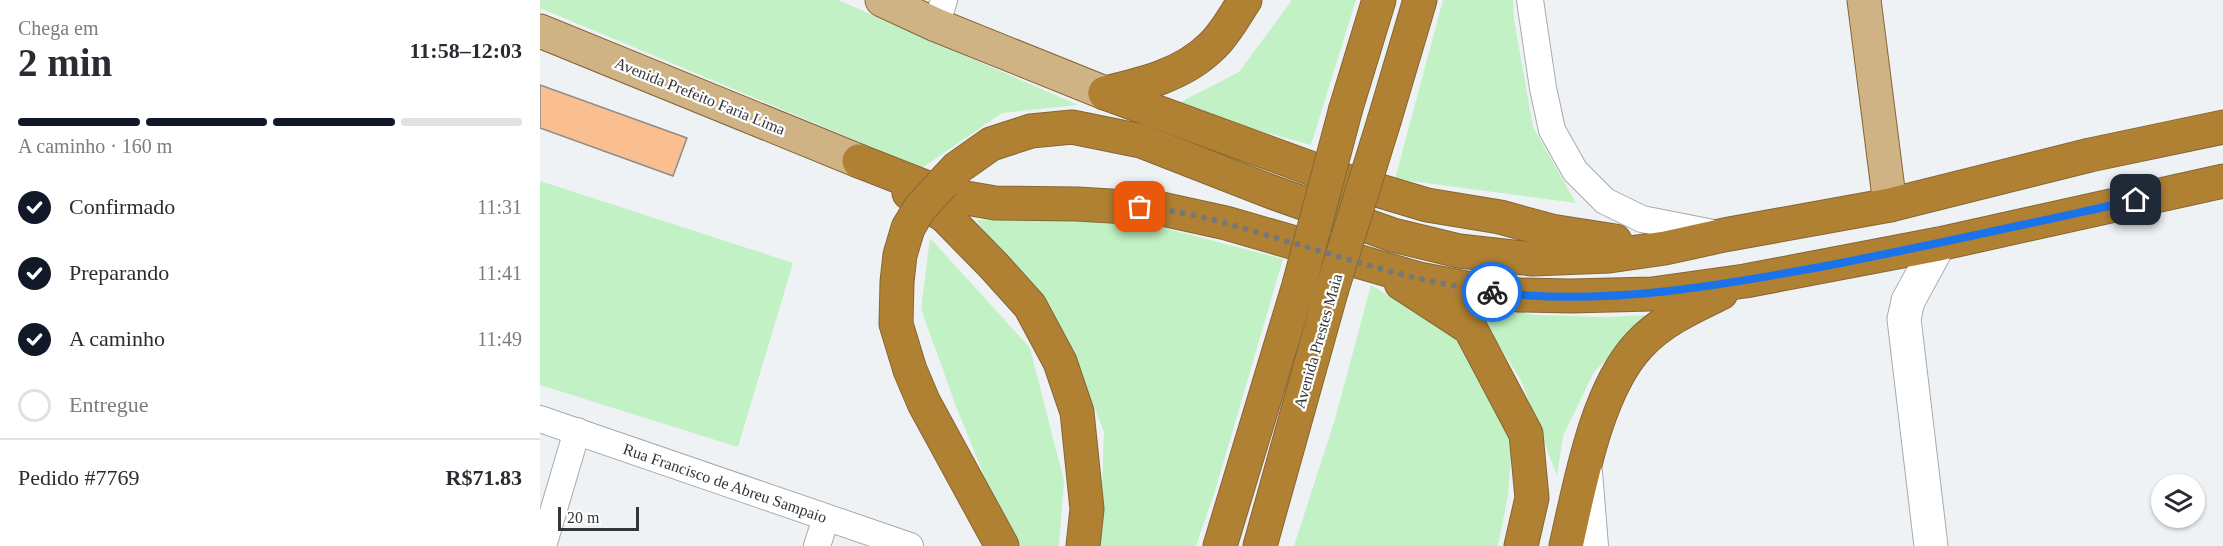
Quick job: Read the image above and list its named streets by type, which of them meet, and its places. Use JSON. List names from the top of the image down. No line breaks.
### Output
{"streets":{"highway":["Avenida Prestes Maia"],"main road":["Avenida Prefeito Faria Lima"],"street":["Rua Francisco de Abreu Sampaio"]},"scale_bar":"20 m","page":{"heading":["2 min","Chega em","11:58–12:03"],"panel":["Pedido #7769","R$71.83"],"bar":"A caminho · 160 m","list":[["Confirmado","11:31"],["Preparando","11:41"],["A caminho","11:49"],"Entregue"],"scale":"20 m"}}
